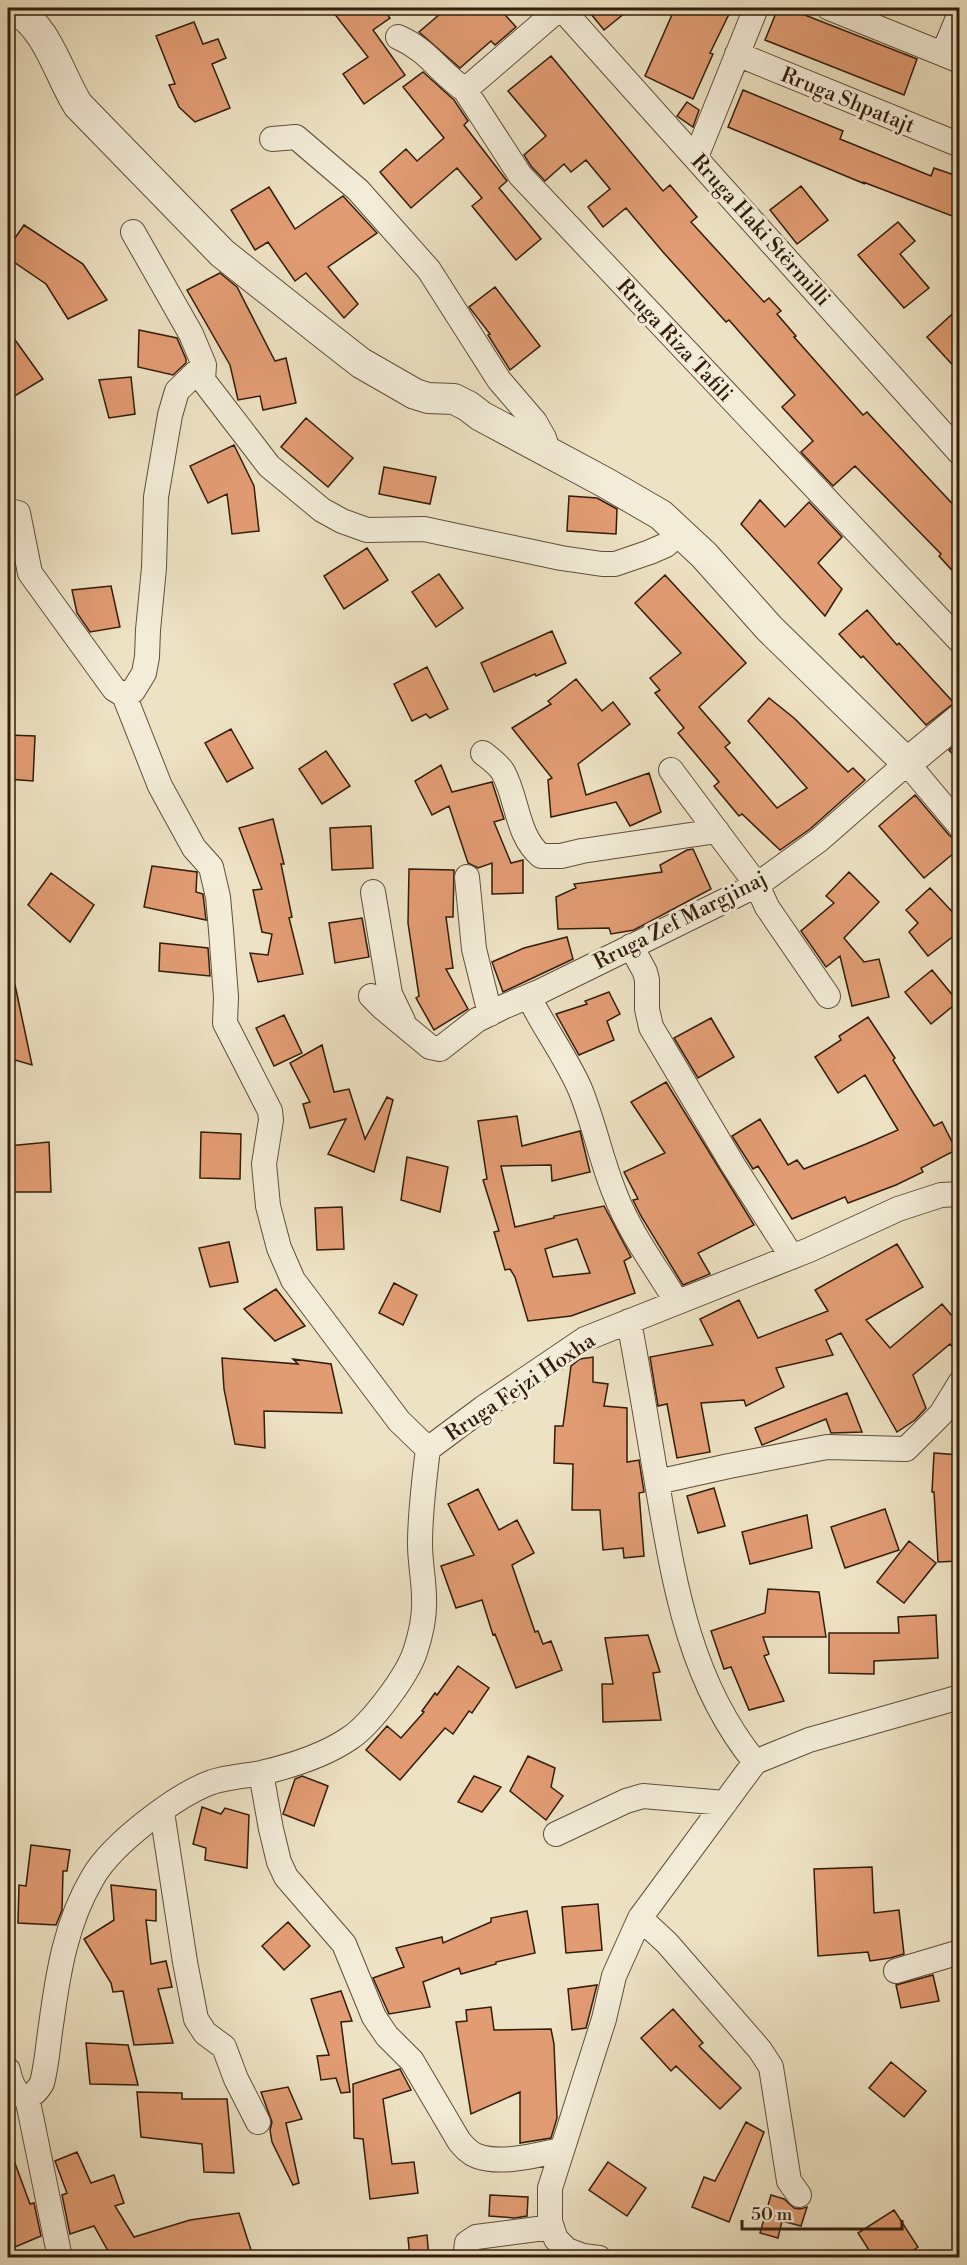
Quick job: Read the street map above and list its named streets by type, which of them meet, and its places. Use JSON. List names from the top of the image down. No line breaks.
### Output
{"streets":{"street":["Rruga Shpatajt","Rruga Haki Stërmilli","Rruga Riza Tafili","Rruga Zef Margjinaj","Rruga Fejzi Hoxha"]},"scale_bar":"50 m"}
